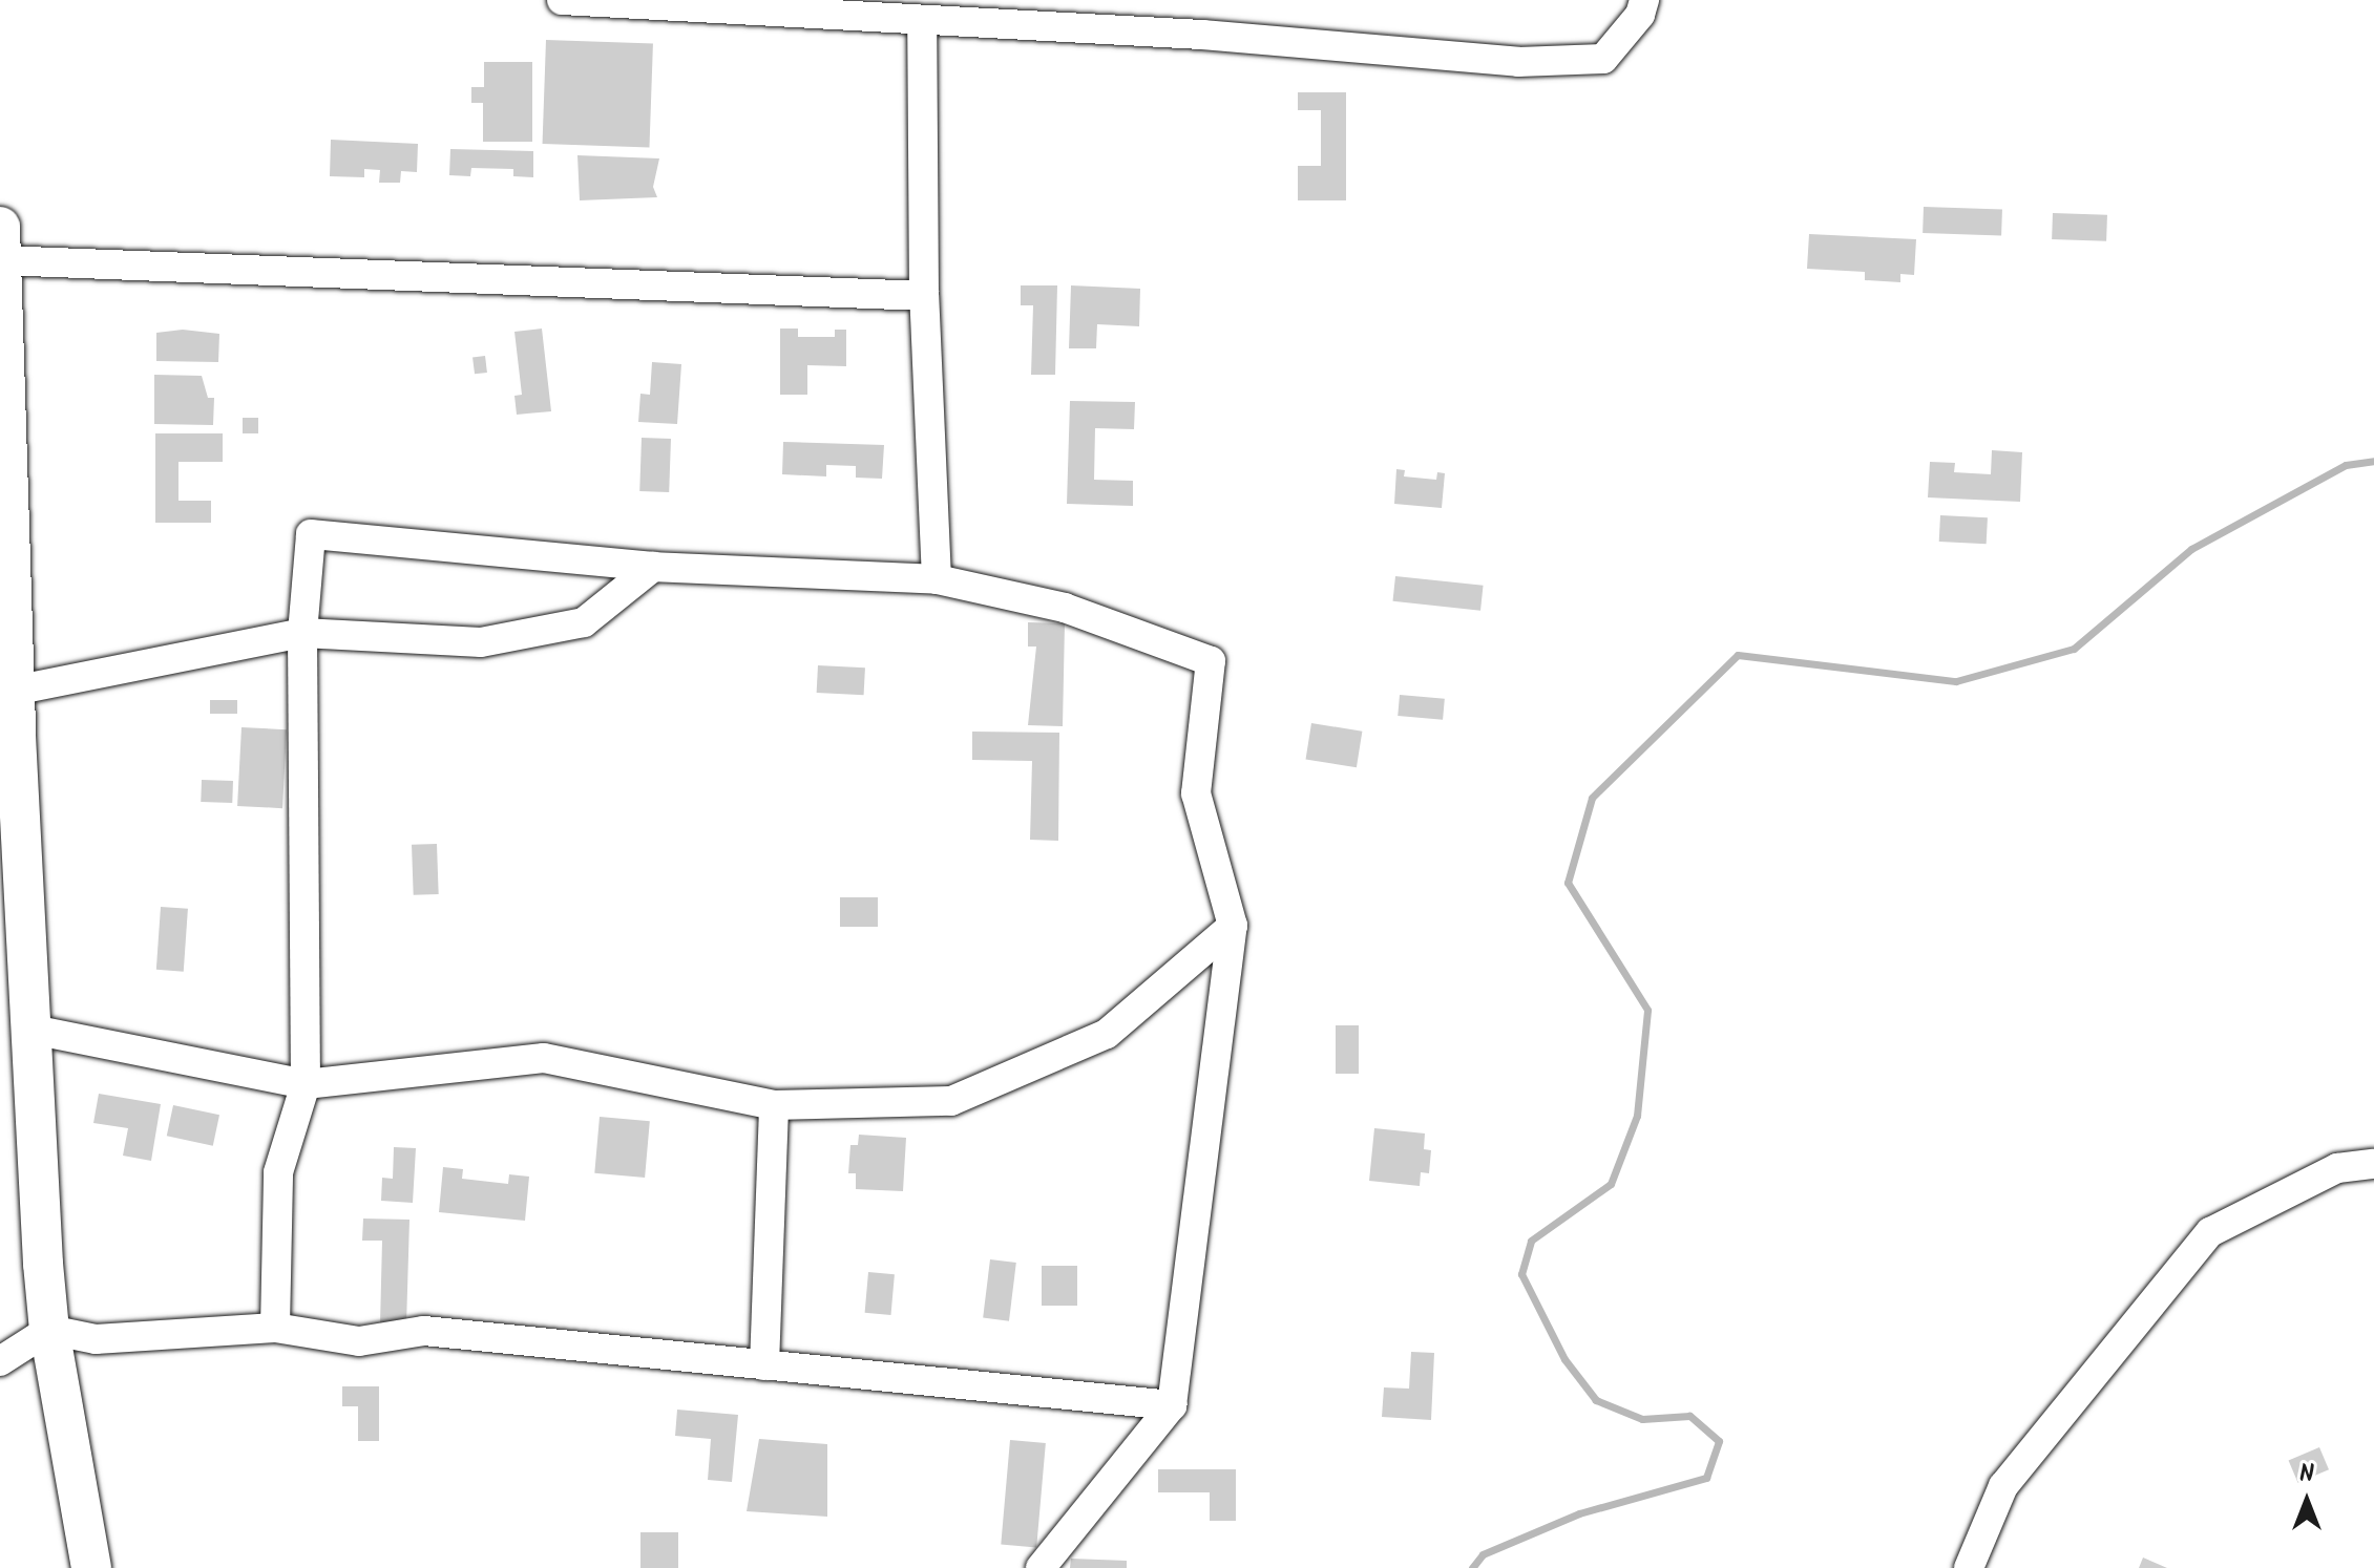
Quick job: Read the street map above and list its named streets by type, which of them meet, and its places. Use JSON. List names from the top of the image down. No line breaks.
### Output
{"north":"top"}
